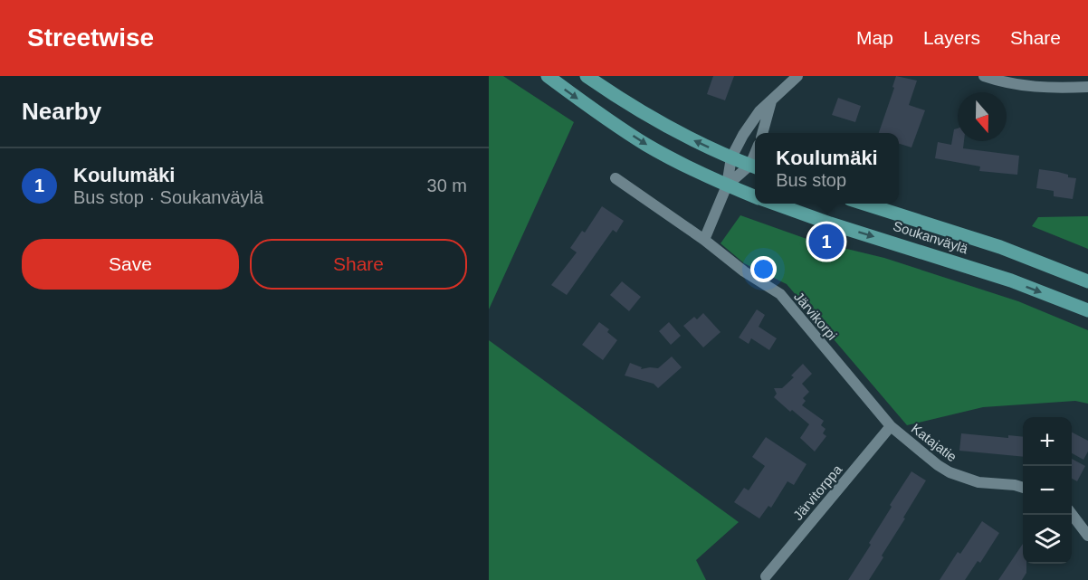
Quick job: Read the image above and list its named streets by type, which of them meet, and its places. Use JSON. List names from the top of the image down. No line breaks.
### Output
{"streets":{"main road":["Soukanväylä"],"street":["Järvikorpi","Katajatie","Järvitorppa"]},"crossings":[["Järvikorpi","Katajatie"],["Järvikorpi","Järvitorppa"],["Katajatie","Järvitorppa"]],"north":"bottom","page":{"header":"Streetwise","nav":["Map","Layers","Share"],"heading":"Nearby","popup":["Koulumäki","Bus stop"],"list":[{"mark":"1","name":"Koulumäki","note":"Bus stop · Soukanväylä","value":"30 m"}],"pins":"1","buttons":["Save","Share"],"map_buttons":["+","−"]}}
